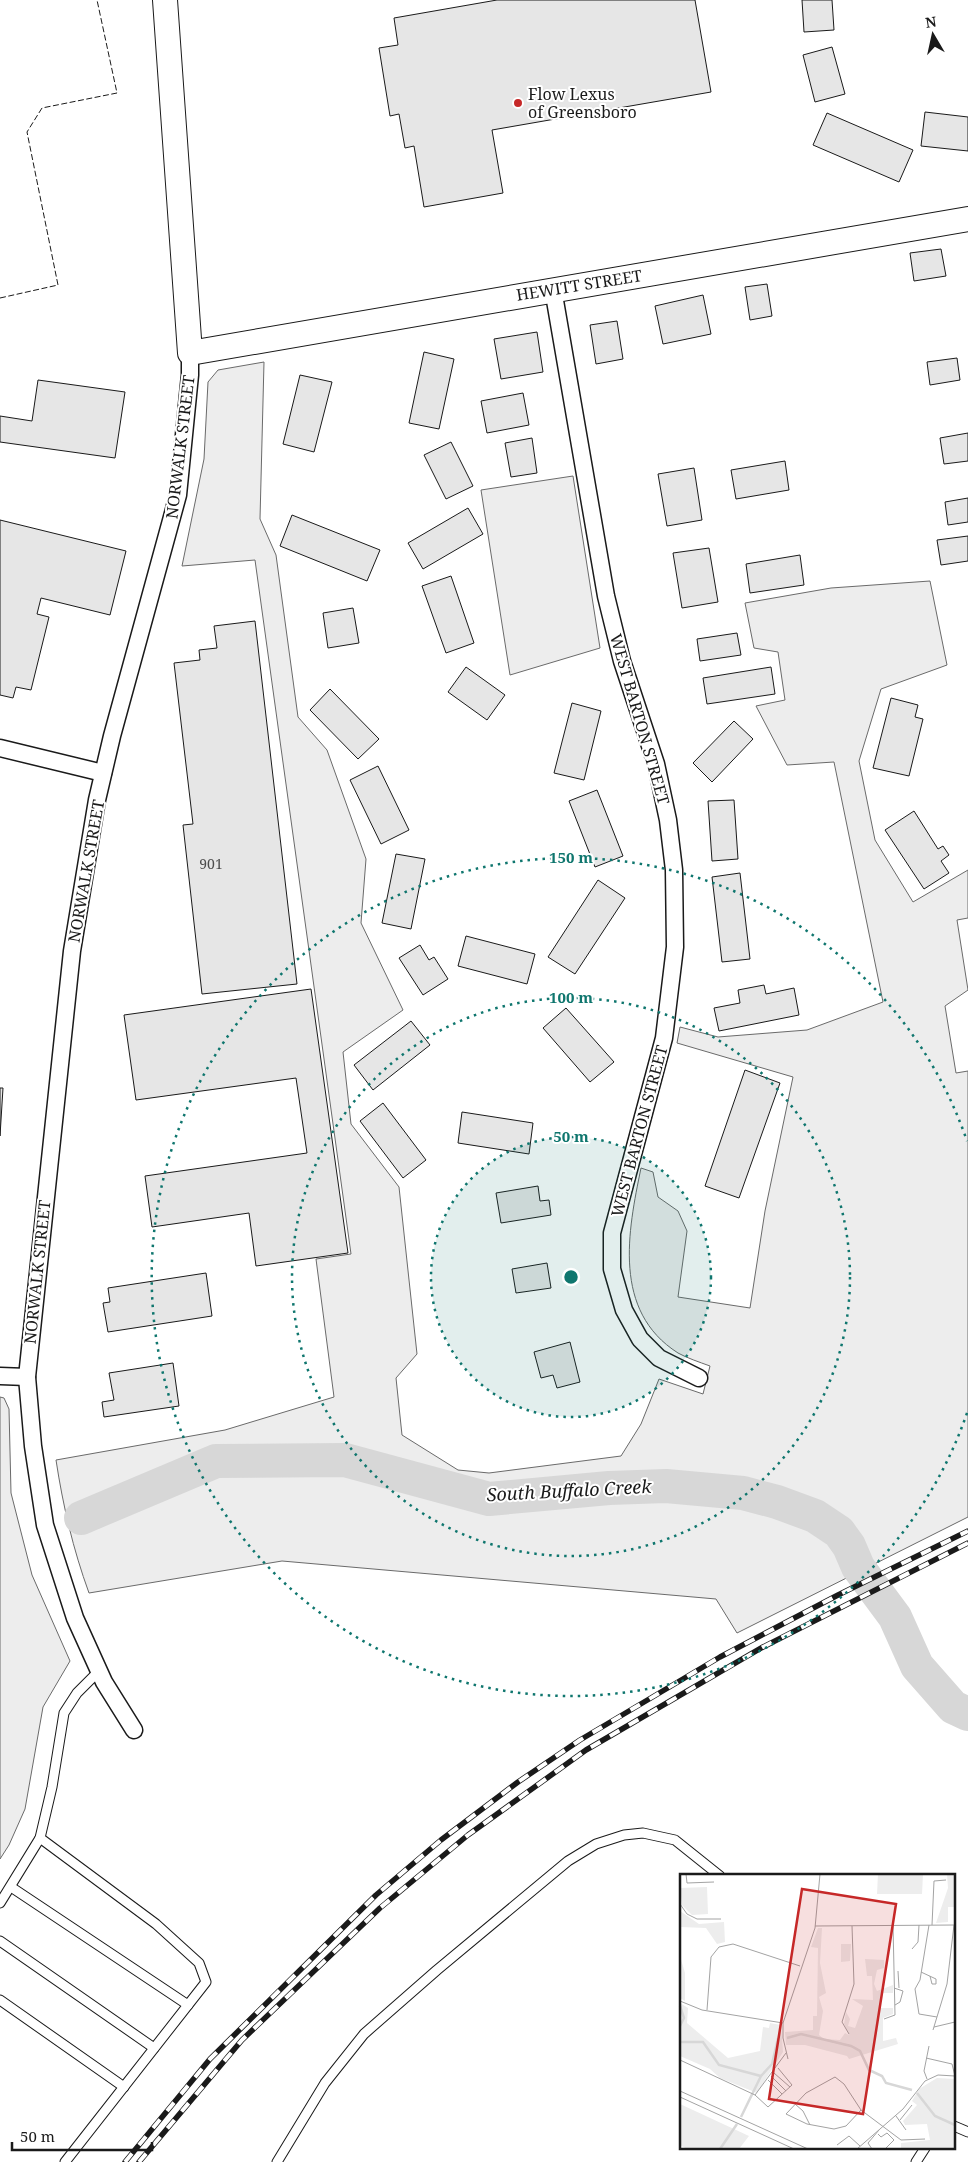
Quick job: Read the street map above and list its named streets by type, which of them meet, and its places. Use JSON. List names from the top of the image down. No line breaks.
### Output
{"streets":{"street":["HEWITT STREET","NORWALK STREET","WEST BARTON STREET"]},"crossings":[["HEWITT STREET","NORWALK STREET"],["HEWITT STREET","WEST BARTON STREET"]],"water":["South Buffalo Creek"],"places":["Flow Lexus of Greensboro"],"house_numbers":["901"],"scale_bar":"50 m","north":"top","rings":["150 m","100 m","50 m"]}
